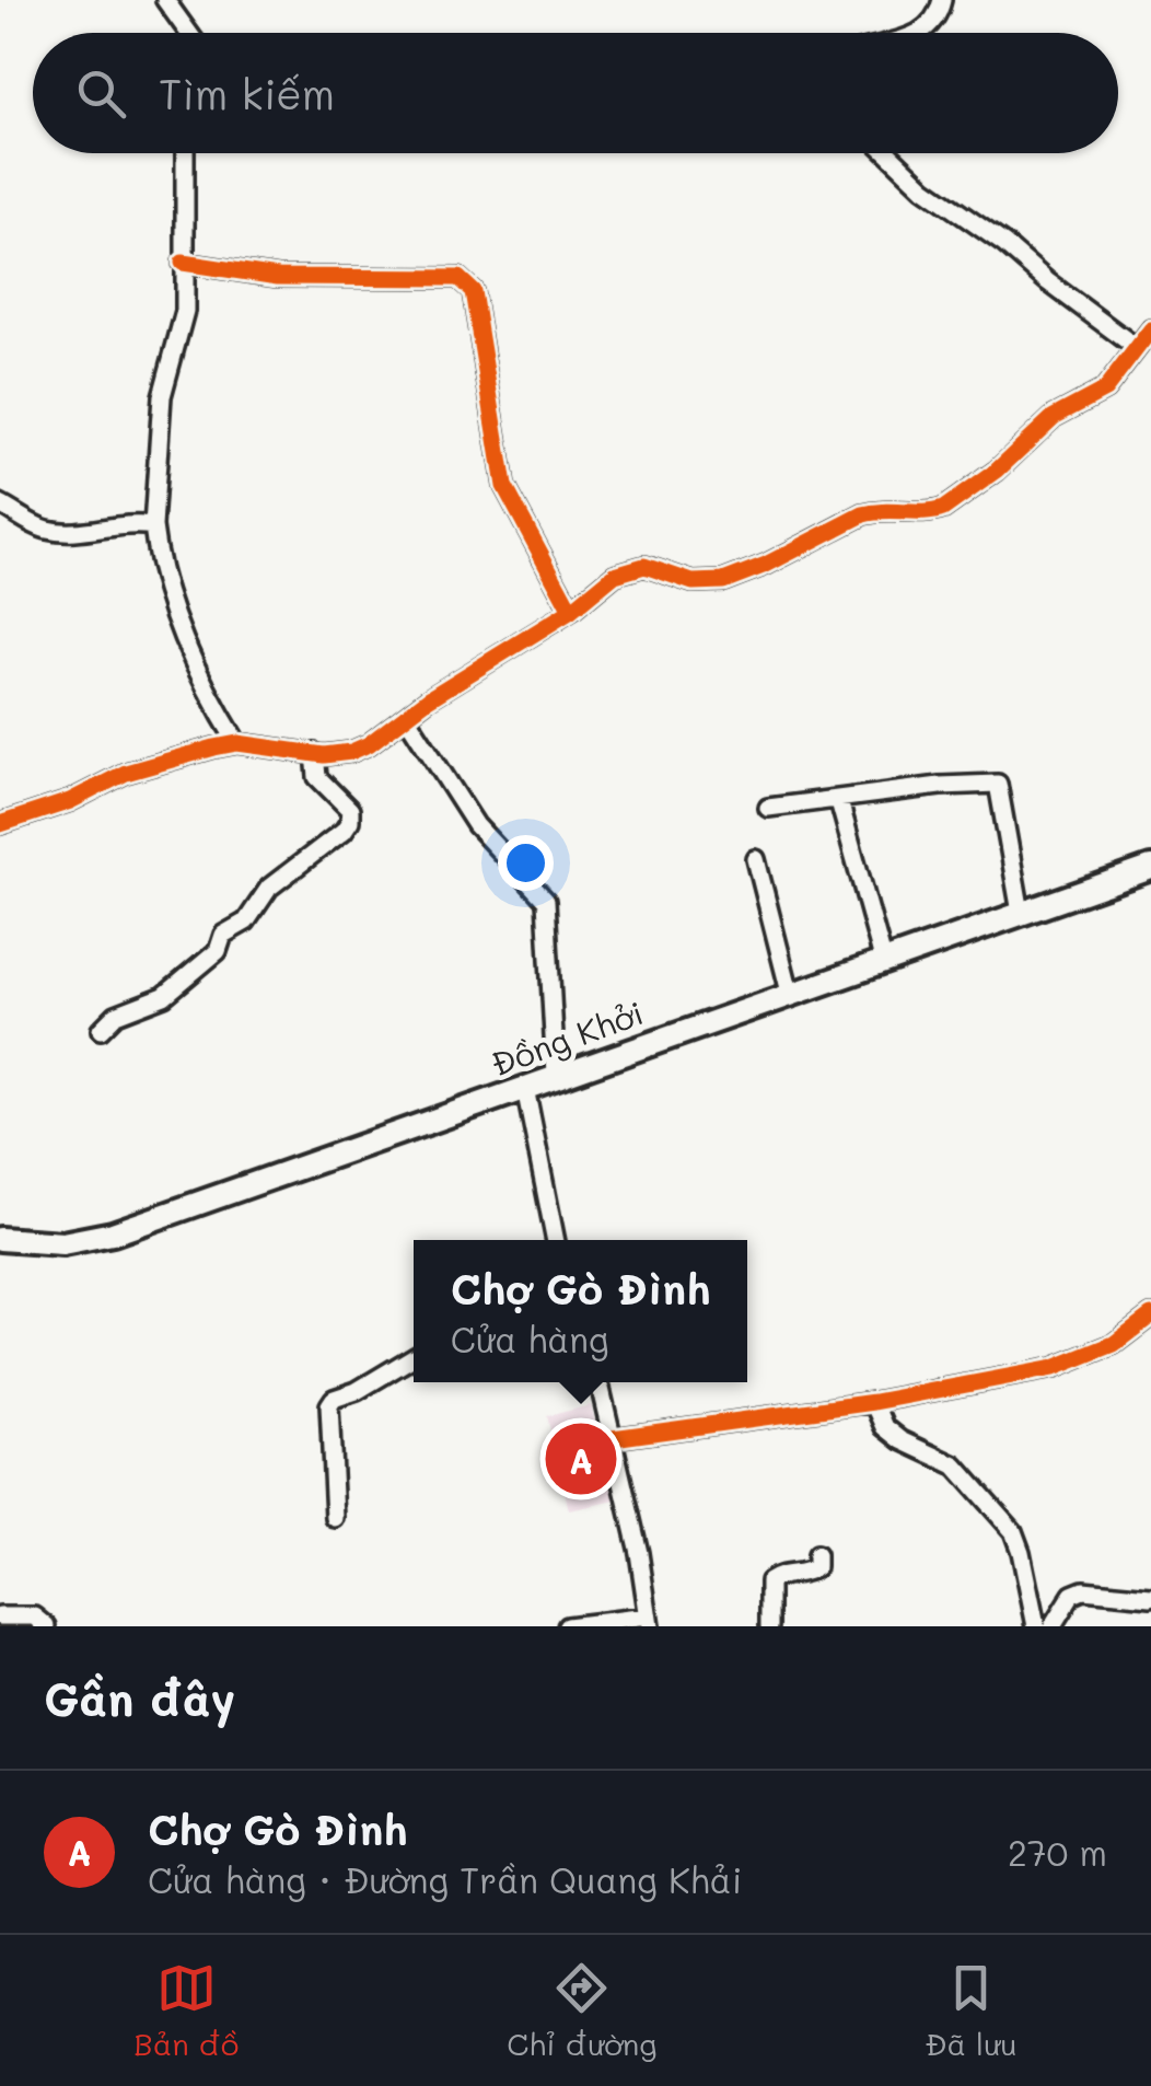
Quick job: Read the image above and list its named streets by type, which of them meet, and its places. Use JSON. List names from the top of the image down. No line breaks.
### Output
{"streets":{"main road":["Đồng Khởi"]},"page":{"search":"Tìm kiếm","popup":["Chợ Gò Đình","Cửa hàng"],"pins":"A","heading":"Gần đây","list":[{"mark":"A","name":"Chợ Gò Đình","note":"Cửa hàng · Đường Trần Quang Khải","value":"270 m"}],"nav":["Bản đồ","Chỉ đường","Đã lưu"]}}
